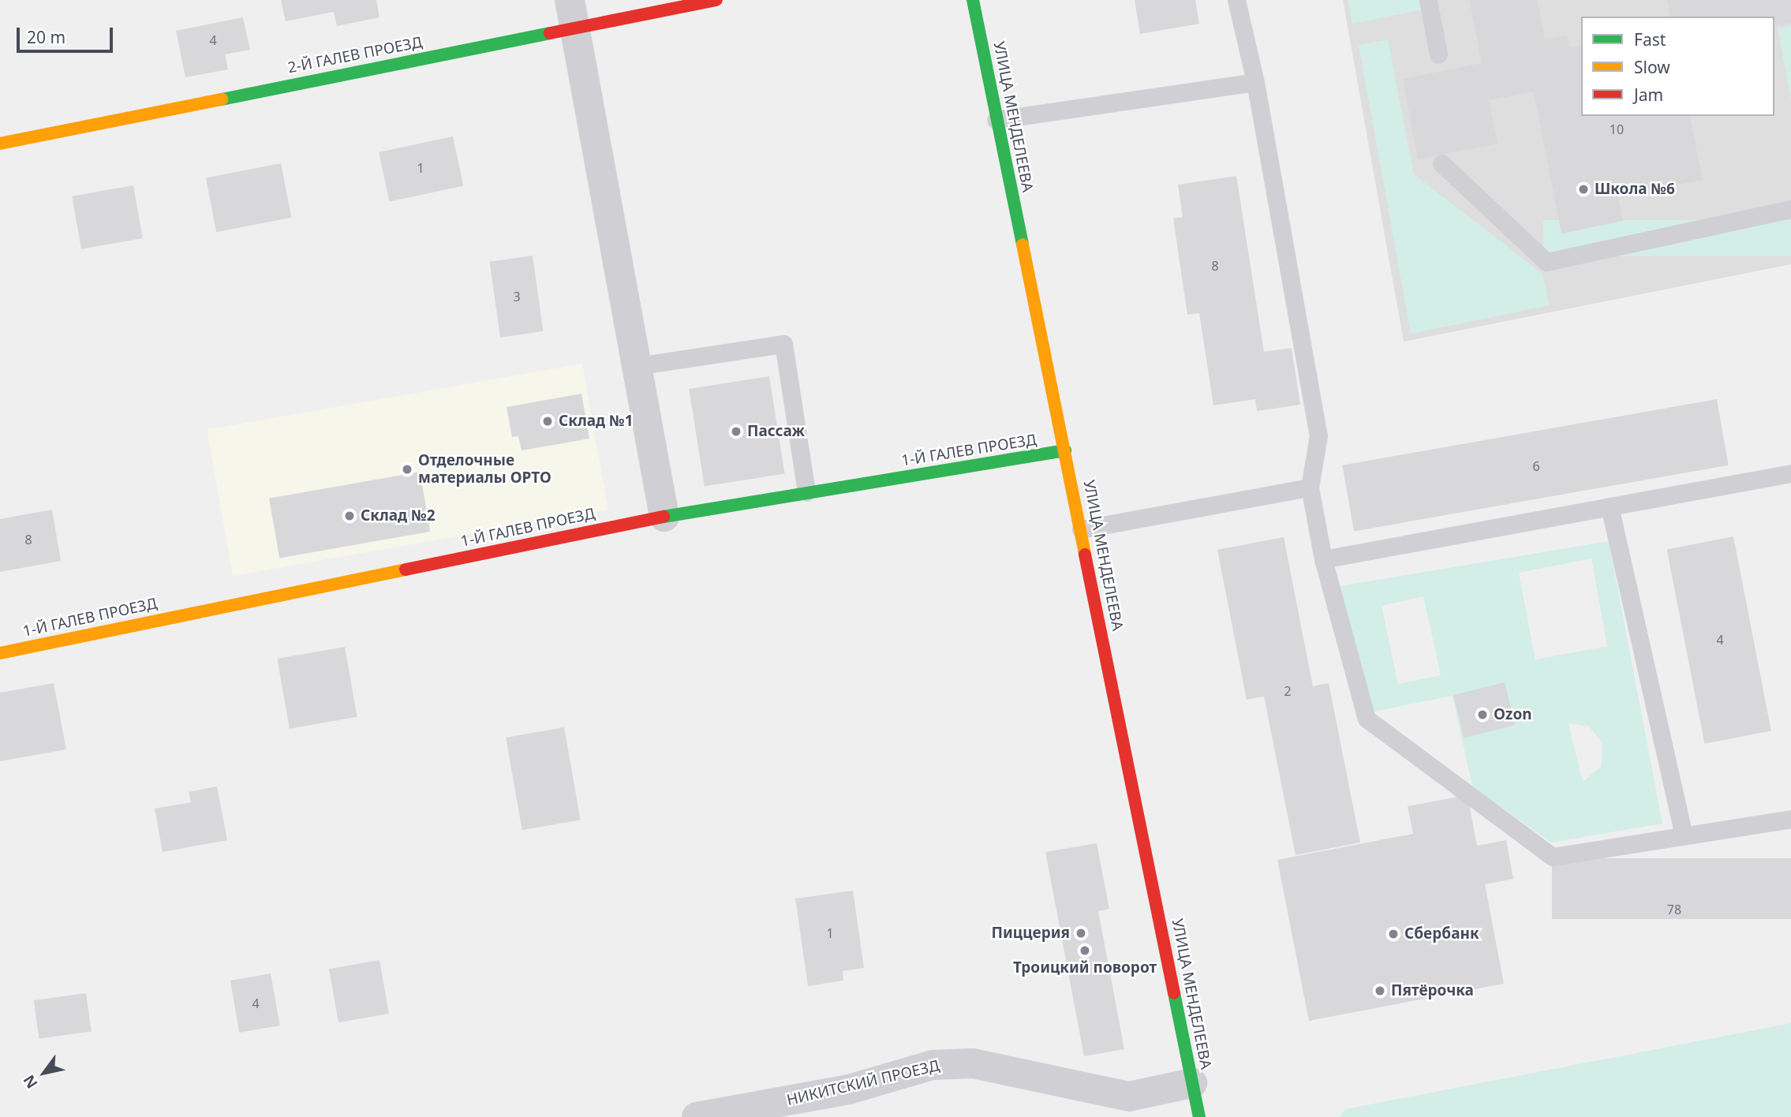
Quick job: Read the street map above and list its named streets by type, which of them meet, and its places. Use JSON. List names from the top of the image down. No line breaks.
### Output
{"streets":{"street":["2-Й ГАЛЕВ ПРОЕЗД","УЛИЦА МЕНДЕЛЕЕВА","1-Й ГАЛЕВ ПРОЕЗД","НИКИТСКИЙ ПРОЕЗД"]},"crossings":[["УЛИЦА МЕНДЕЛЕЕВА","1-Й ГАЛЕВ ПРОЕЗД"],["УЛИЦА МЕНДЕЛЕЕВА","НИКИТСКИЙ ПРОЕЗД"]],"places":["Школа №6","Склад №1","Пассаж","Отделочные материалы ОРТО","Склад №2","Ozon","Пиццерия","Сбербанк","Троицкий поворот","Пятёрочка"],"house_numbers":["4","10","1","8","3","6","8","4","2","78","1","4"],"legend":["Fast","Slow","Jam"],"scale_bar":"20 m","north":"bottom left"}
